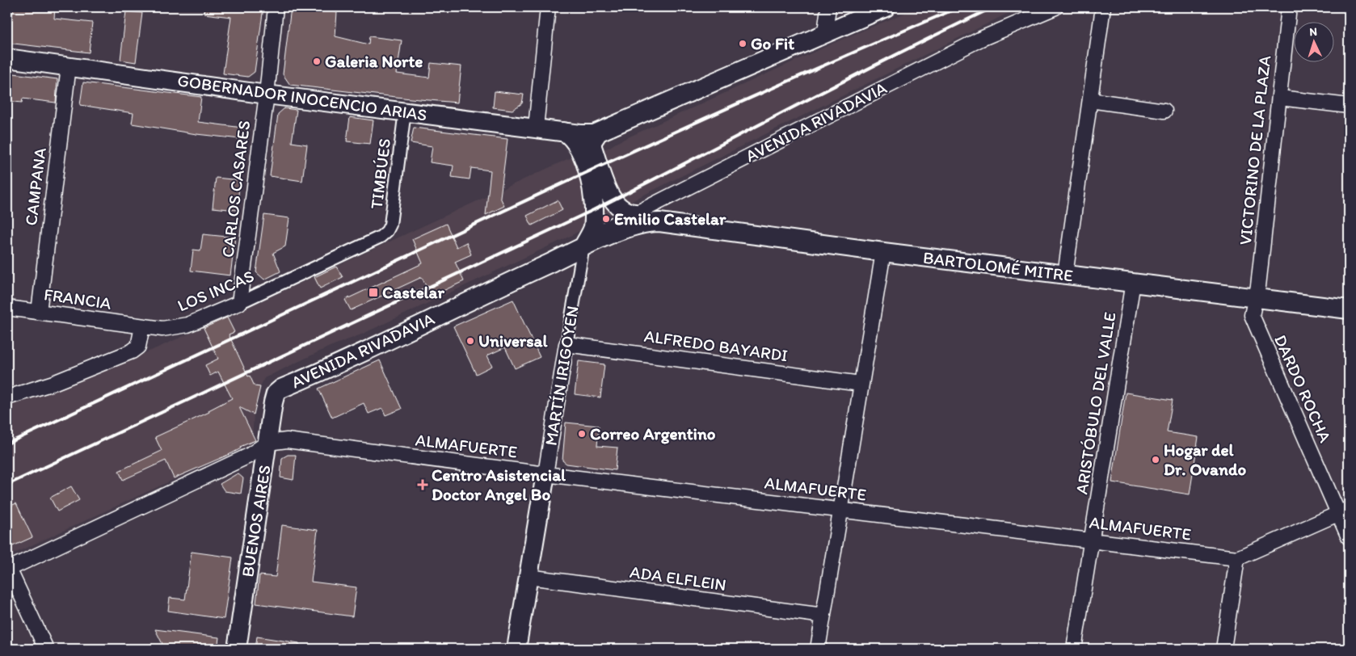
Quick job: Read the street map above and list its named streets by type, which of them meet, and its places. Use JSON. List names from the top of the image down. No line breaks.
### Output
{"streets":{"street":["GOBERNADOR INOCENCIO ARIAS","AVENIDA RIVADAVIA","VICTORINO DE LA PLAZA","TIMBÚES","CAMPANA","CARLOS CASARES","BARTOLOMÉ MITRE","LOS INCAS","FRANCIA","ALFREDO BAYARDI","MARTÍN IRIGOYEN","DARDO ROCHA","ARISTÓBULO DEL VALLE","ALMAFUERTE","BUENOS AIRES","ADA ELFLEIN"]},"crossings":[["GOBERNADOR INOCENCIO ARIAS","TIMBÚES"],["GOBERNADOR INOCENCIO ARIAS","CAMPANA"],["GOBERNADOR INOCENCIO ARIAS","CARLOS CASARES"],["AVENIDA RIVADAVIA","BARTOLOMÉ MITRE"],["AVENIDA RIVADAVIA","MARTÍN IRIGOYEN"],["AVENIDA RIVADAVIA","BUENOS AIRES"],["VICTORINO DE LA PLAZA","BARTOLOMÉ MITRE"],["VICTORINO DE LA PLAZA","DARDO ROCHA"],["TIMBÚES","LOS INCAS"],["CAMPANA","FRANCIA"],["CARLOS CASARES","LOS INCAS"],["BARTOLOMÉ MITRE","DARDO ROCHA"],["BARTOLOMÉ MITRE","ARISTÓBULO DEL VALLE"],["LOS INCAS","FRANCIA"],["ALFREDO BAYARDI","MARTÍN IRIGOYEN"],["MARTÍN IRIGOYEN","ALMAFUERTE"],["MARTÍN IRIGOYEN","ADA ELFLEIN"],["ARISTÓBULO DEL VALLE","ALMAFUERTE"],["ALMAFUERTE","BUENOS AIRES"]],"places":{"other":["Go Fit","Galeria Norte","Emilio Castelar","Universal","Correo Argentino","Hogar del Dr. Ovando"],"transit":["Castelar"],"health":["Centro Asistencial Doctor Angel Bo"]},"north":"top"}
